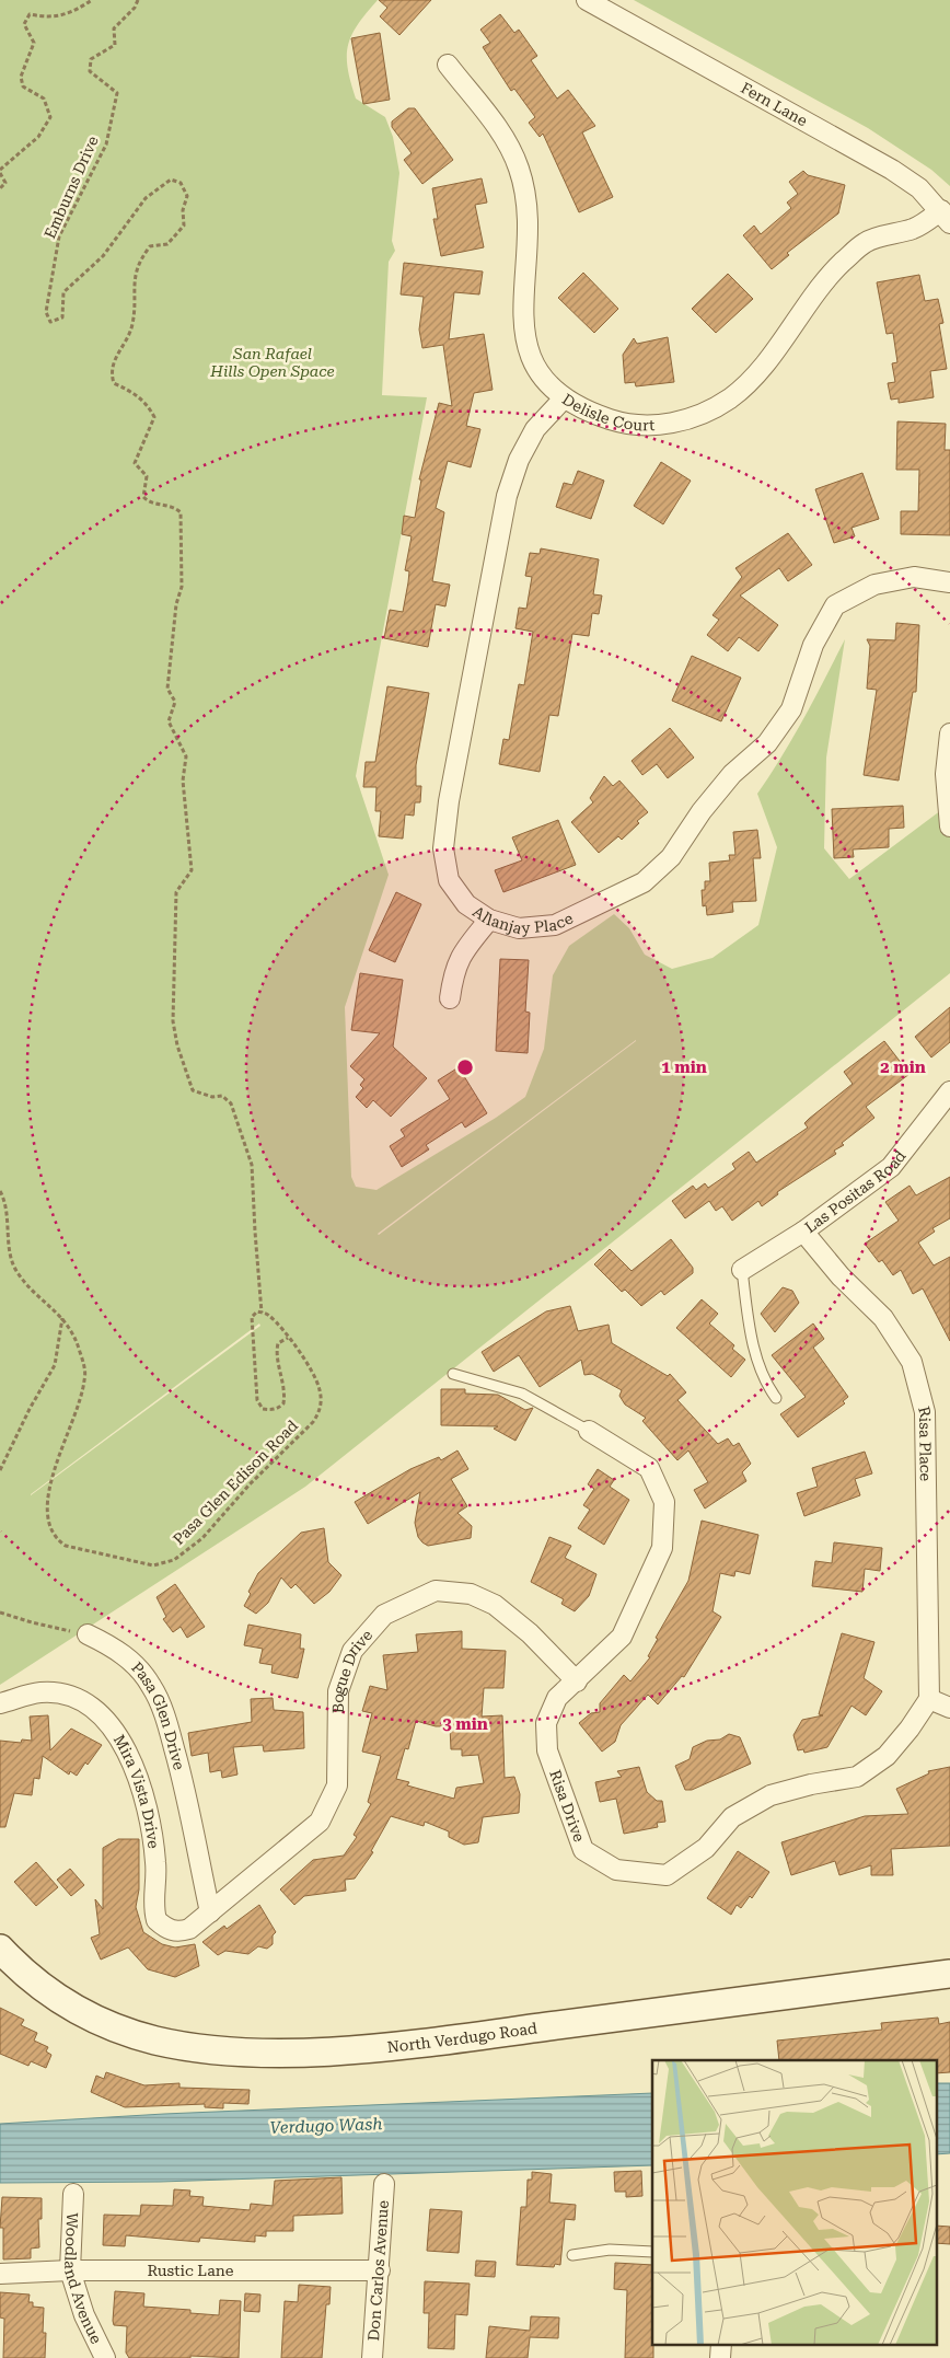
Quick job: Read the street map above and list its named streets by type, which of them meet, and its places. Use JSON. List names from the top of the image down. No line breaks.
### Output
{"streets":{"main road":["North Verdugo Road"],"street":["Fern Lane","Delisle Court","Allanjay Place","Las Positas Road","Risa Place","Bogue Drive","Pasa Glen Drive","Mira Vista Drive","Risa Drive","Rustic Lane","Don Carlos Avenue","Woodland Avenue"],"path":["Emburns Drive","Pasa Glen Edison Road"]},"crossings":[["Fern Lane","Delisle Court"],["Emburns Drive","Pasa Glen Edison Road"],["Delisle Court","Allanjay Place"],["Las Positas Road","Risa Place"],["Risa Place","Risa Drive"],["Bogue Drive","Pasa Glen Drive"],["Bogue Drive","Mira Vista Drive"],["Bogue Drive","Risa Drive"],["Pasa Glen Drive","Mira Vista Drive"],["Rustic Lane","Don Carlos Avenue"],["Rustic Lane","Woodland Avenue"]],"water":["Verdugo Wash"],"parks":["San Rafael Hills Open Space"],"rings":["1 min","2 min","3 min"]}
